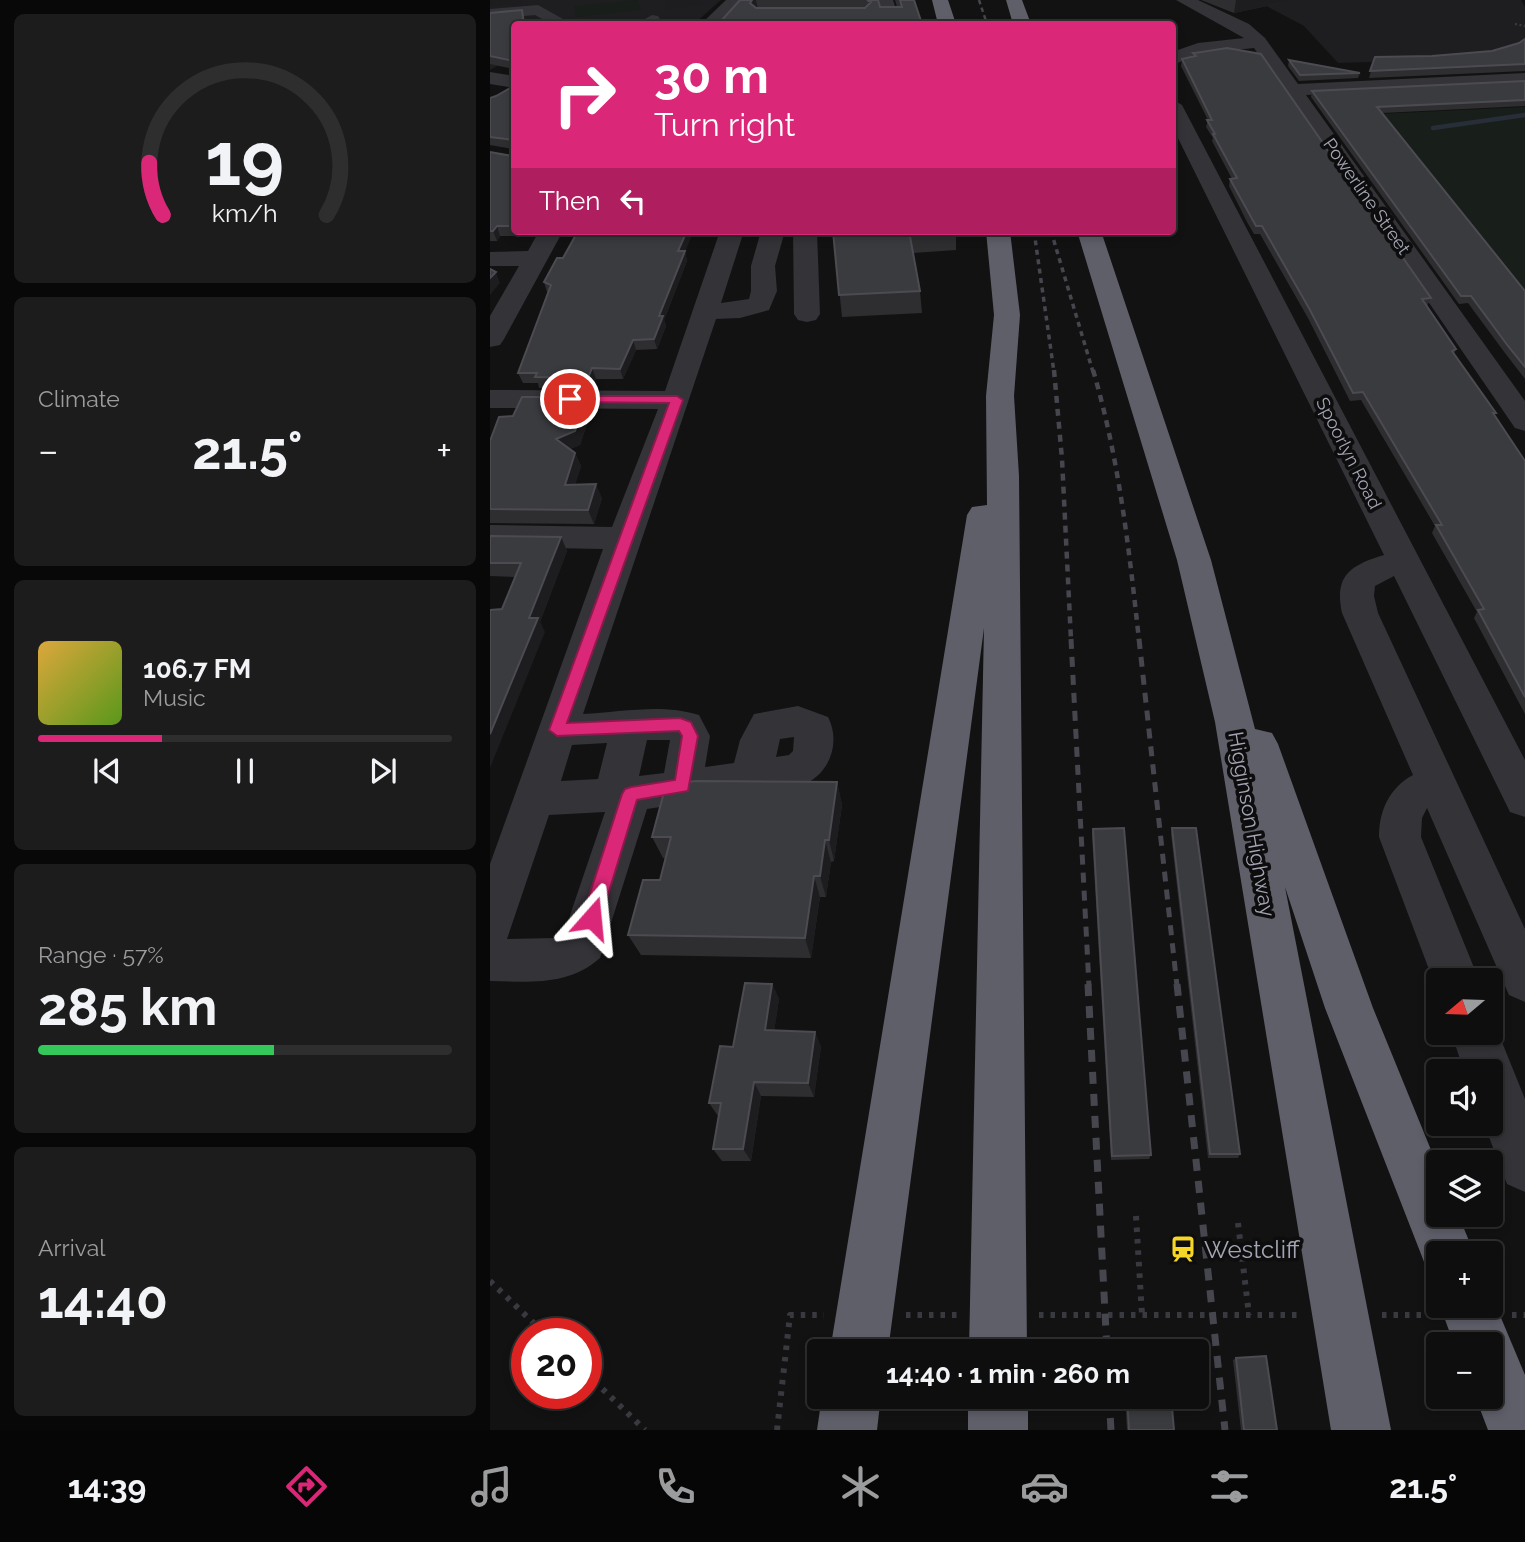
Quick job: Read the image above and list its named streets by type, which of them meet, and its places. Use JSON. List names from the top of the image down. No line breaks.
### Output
{"streets":{"highway":["Higginson Highway"],"street":["Powerline Street","Spoorlyn Road"]},"places":{"station":["Westcliff"]},"north":"left","page":{"turn":["30 m","Turn right"],"then":"Then","tile":["Climate",["Range · 57%","285 km"],["Arrival","14:40"]],"heat":["−","21.5°","+"],"song":["106.7 FM","Music"],"map_buttons":["+","−"],"limit":"20","trip":"14:40 · 1 min · 260 m","tabs":["14:39","21.5°"],"gauge":["19","km/h"]}}
